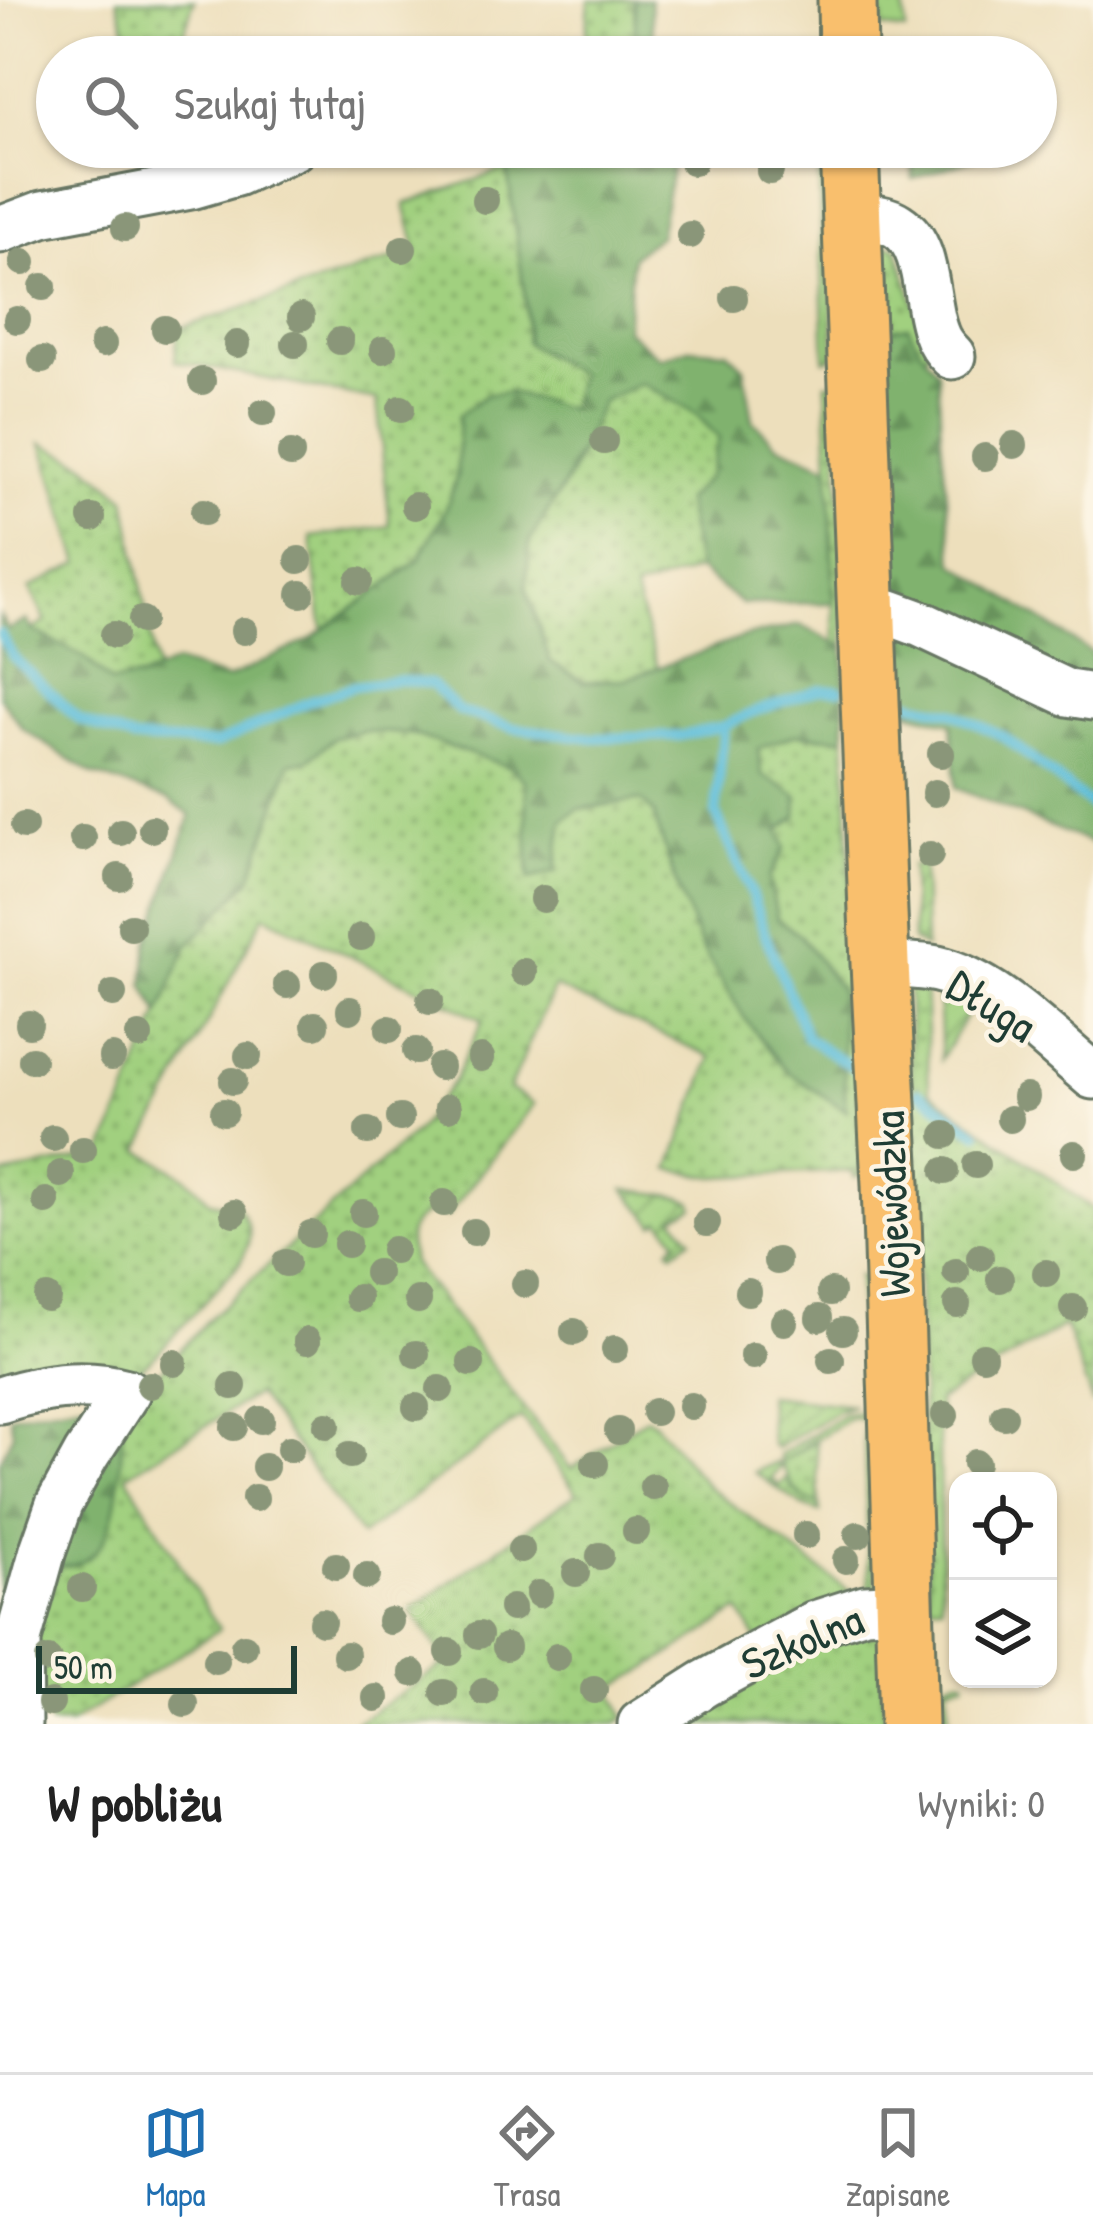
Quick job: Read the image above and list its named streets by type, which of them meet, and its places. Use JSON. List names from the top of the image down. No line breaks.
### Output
{"streets":{"main road":["Wojewódzka"],"street":["Długa","Szkolna"]},"crossings":[["Długa","Wojewódzka"],["Wojewódzka","Szkolna"]],"scale_bar":"50 m","page":{"search":"Szukaj tutaj","scale":"50 m","heading":["W pobliżu","Wyniki: 0"],"nav":["Mapa","Trasa","Zapisane"]}}
